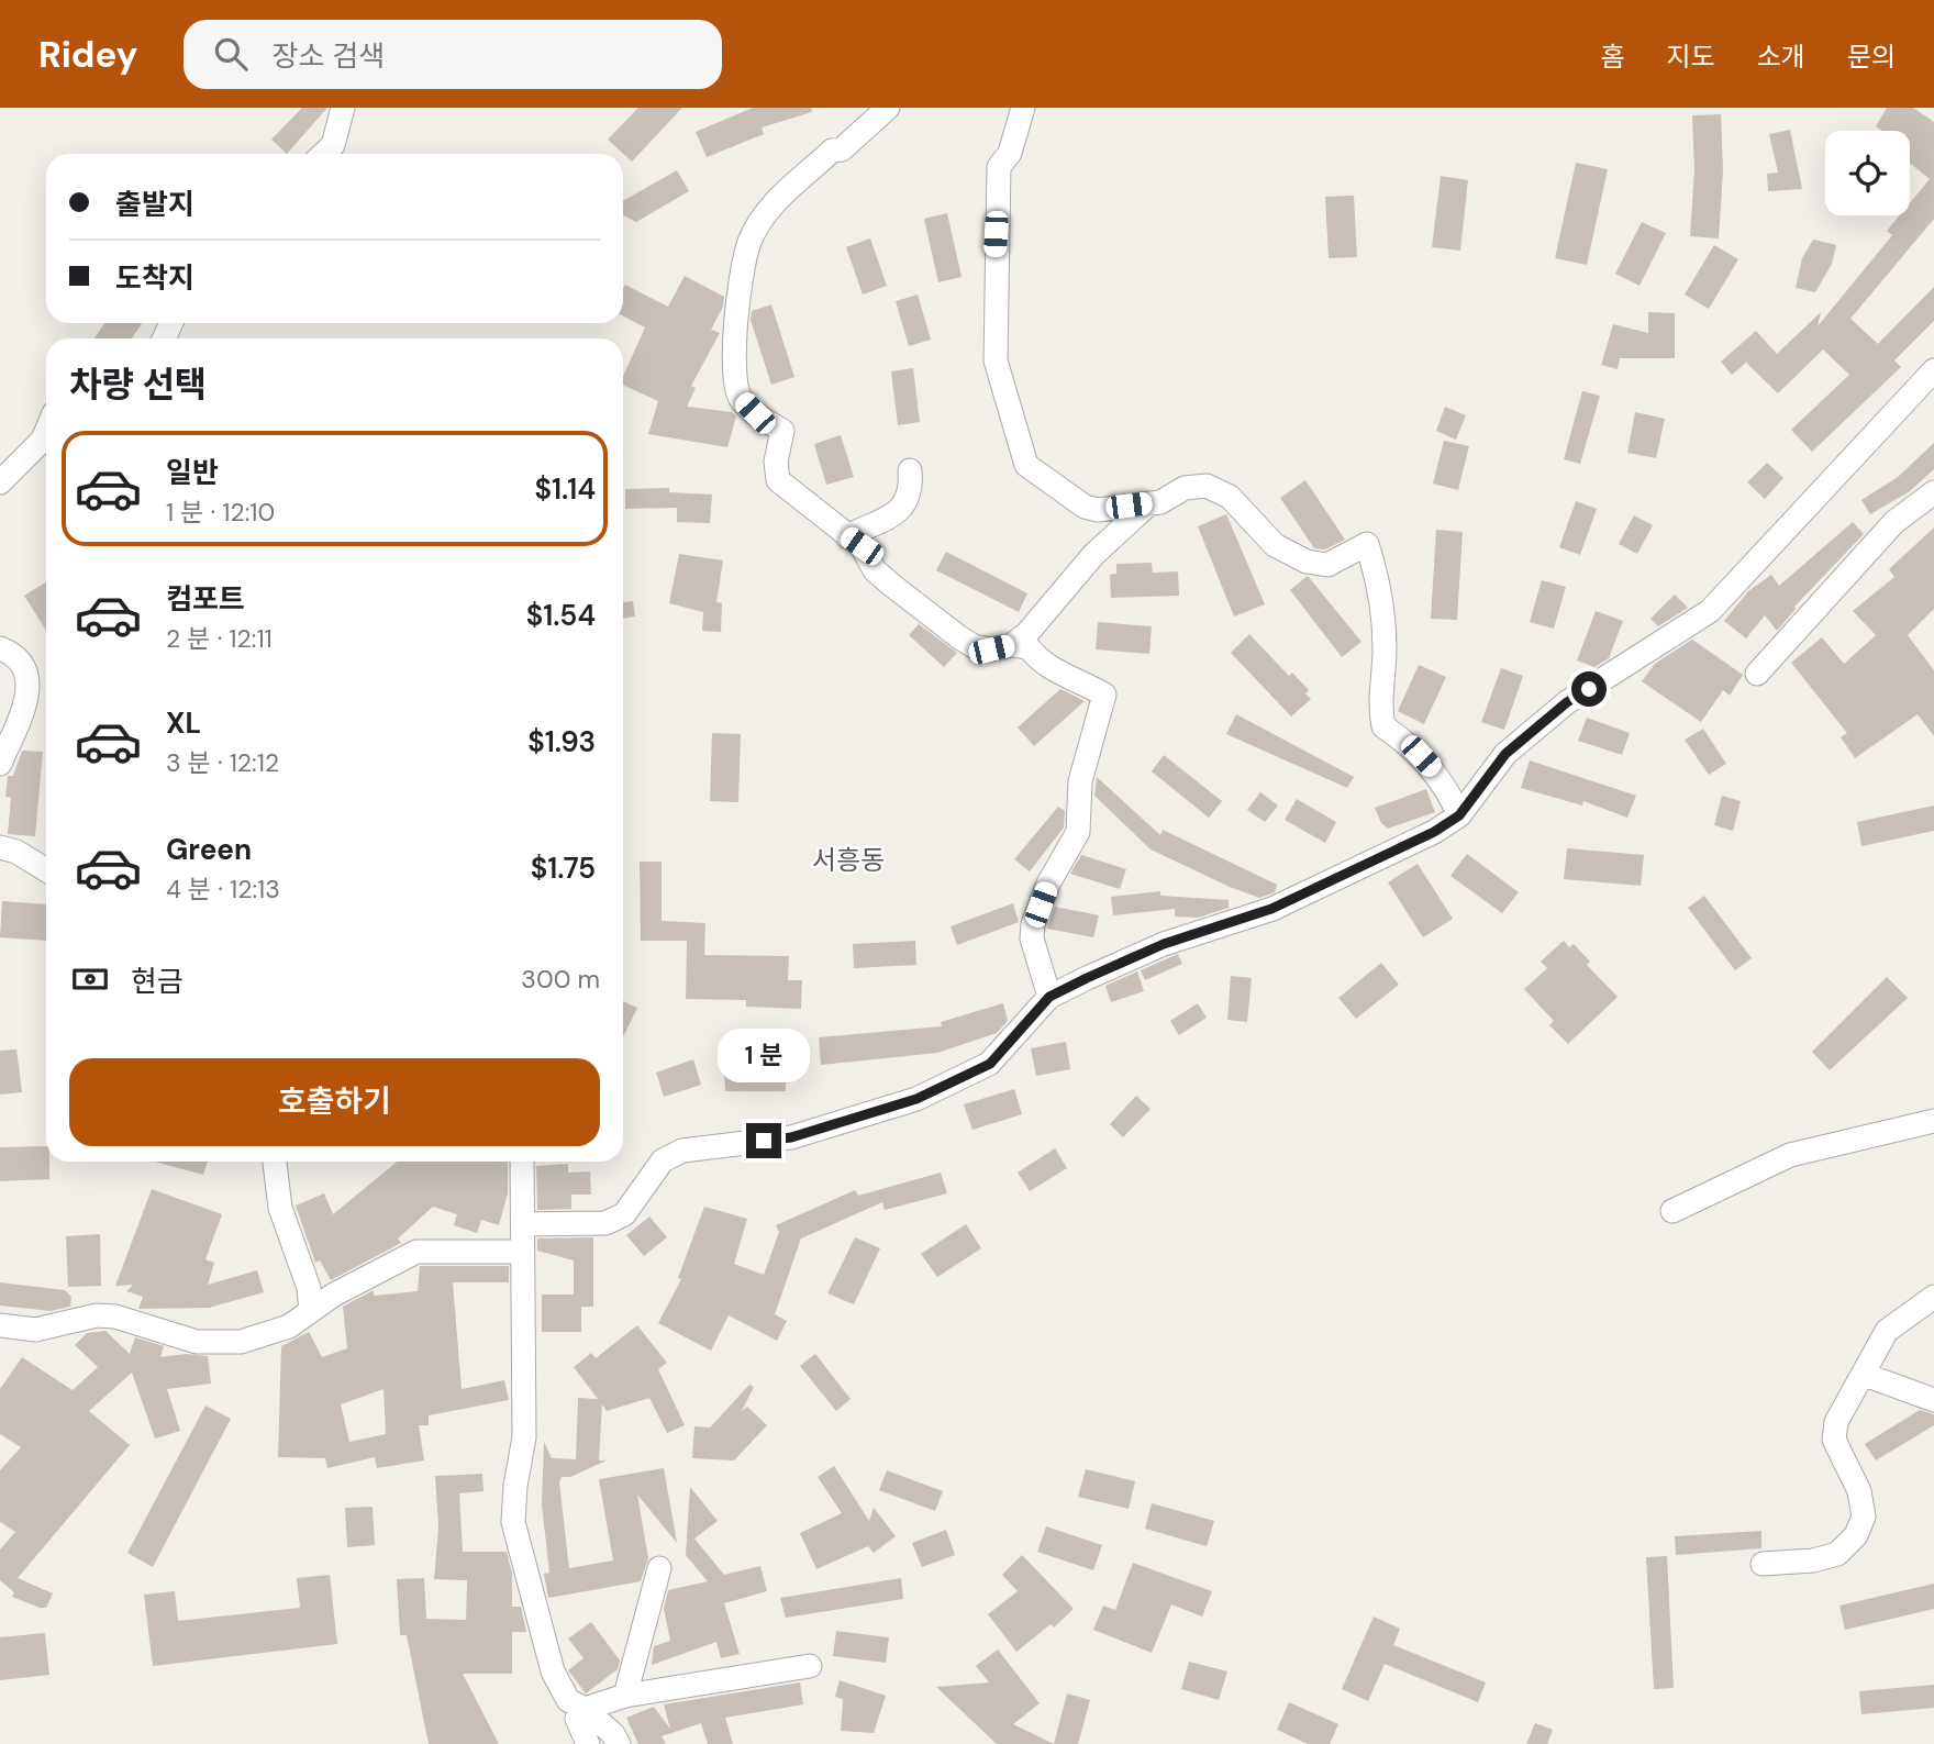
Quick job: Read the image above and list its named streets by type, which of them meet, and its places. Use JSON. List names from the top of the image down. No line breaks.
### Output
{"districts":["서흥동"],"page":{"header":"Ridey","search":"장소 검색","nav":["홈","지도","소개","문의"],"banner":["출발지","도착지"],"heading":"차량 선택","list":[{"name":"일반","note":"1 분 · 12:10","value":"$1.14"},{"name":"컴포트","note":"2 분 · 12:11","value":"$1.54"},{"name":"XL","note":"3 분 · 12:12","value":"$1.93"},{"name":"Green","note":"4 분 · 12:13","value":"$1.75"}],"pay":["현금","300 m"],"bubble":"1 분","buttons":"호출하기"}}
